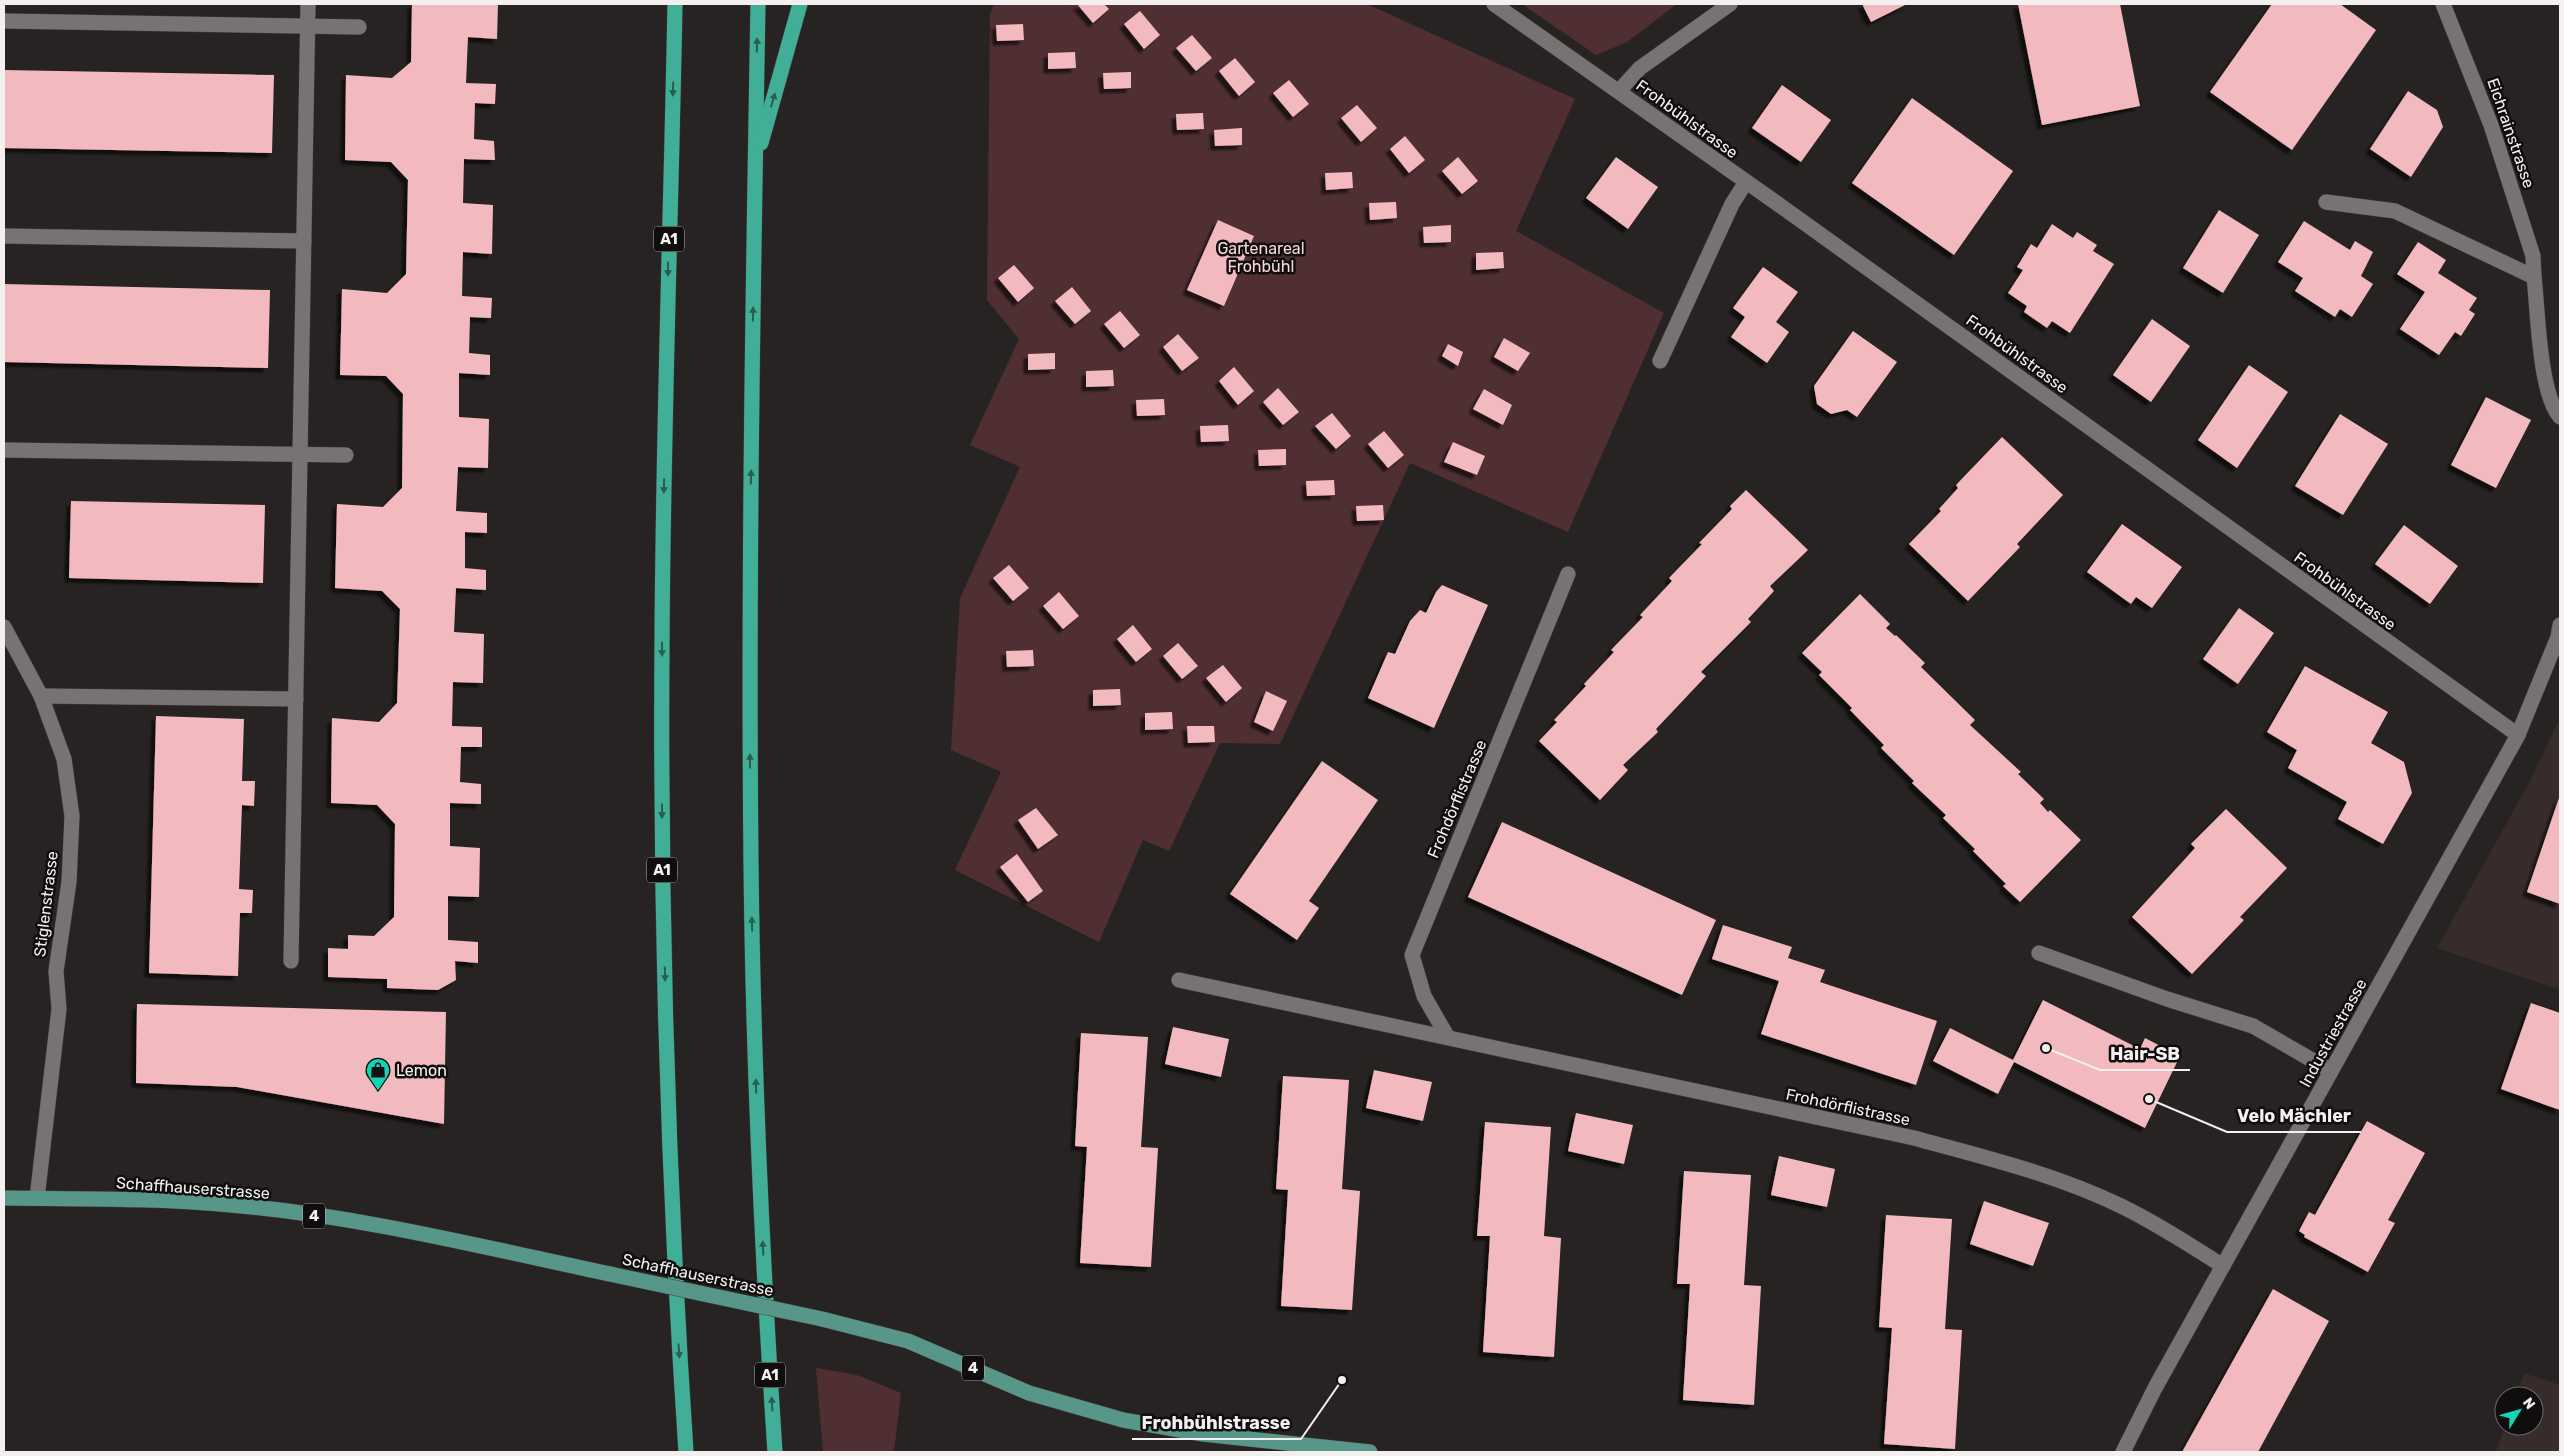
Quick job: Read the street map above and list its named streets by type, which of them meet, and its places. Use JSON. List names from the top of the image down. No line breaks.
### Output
{"streets":{"highway":["A1"],"main road":["Schaffhauserstrasse","4"],"street":["Frohbühlstrasse","Eichrainstrasse","Frohdörflistrasse","Stiglenstrasse","Industriestrasse"]},"crossings":[["Frohbühlstrasse","Industriestrasse"],["Frohdörflistrasse","Industriestrasse"],["Stiglenstrasse","Schaffhauserstrasse"]],"parks":["Gartenareal Frohbühl"],"places":{"other":["Hair-SB","Velo Mächler","Frohbühlstrasse"],"shop":["Lemon"]},"north":"top right"}
